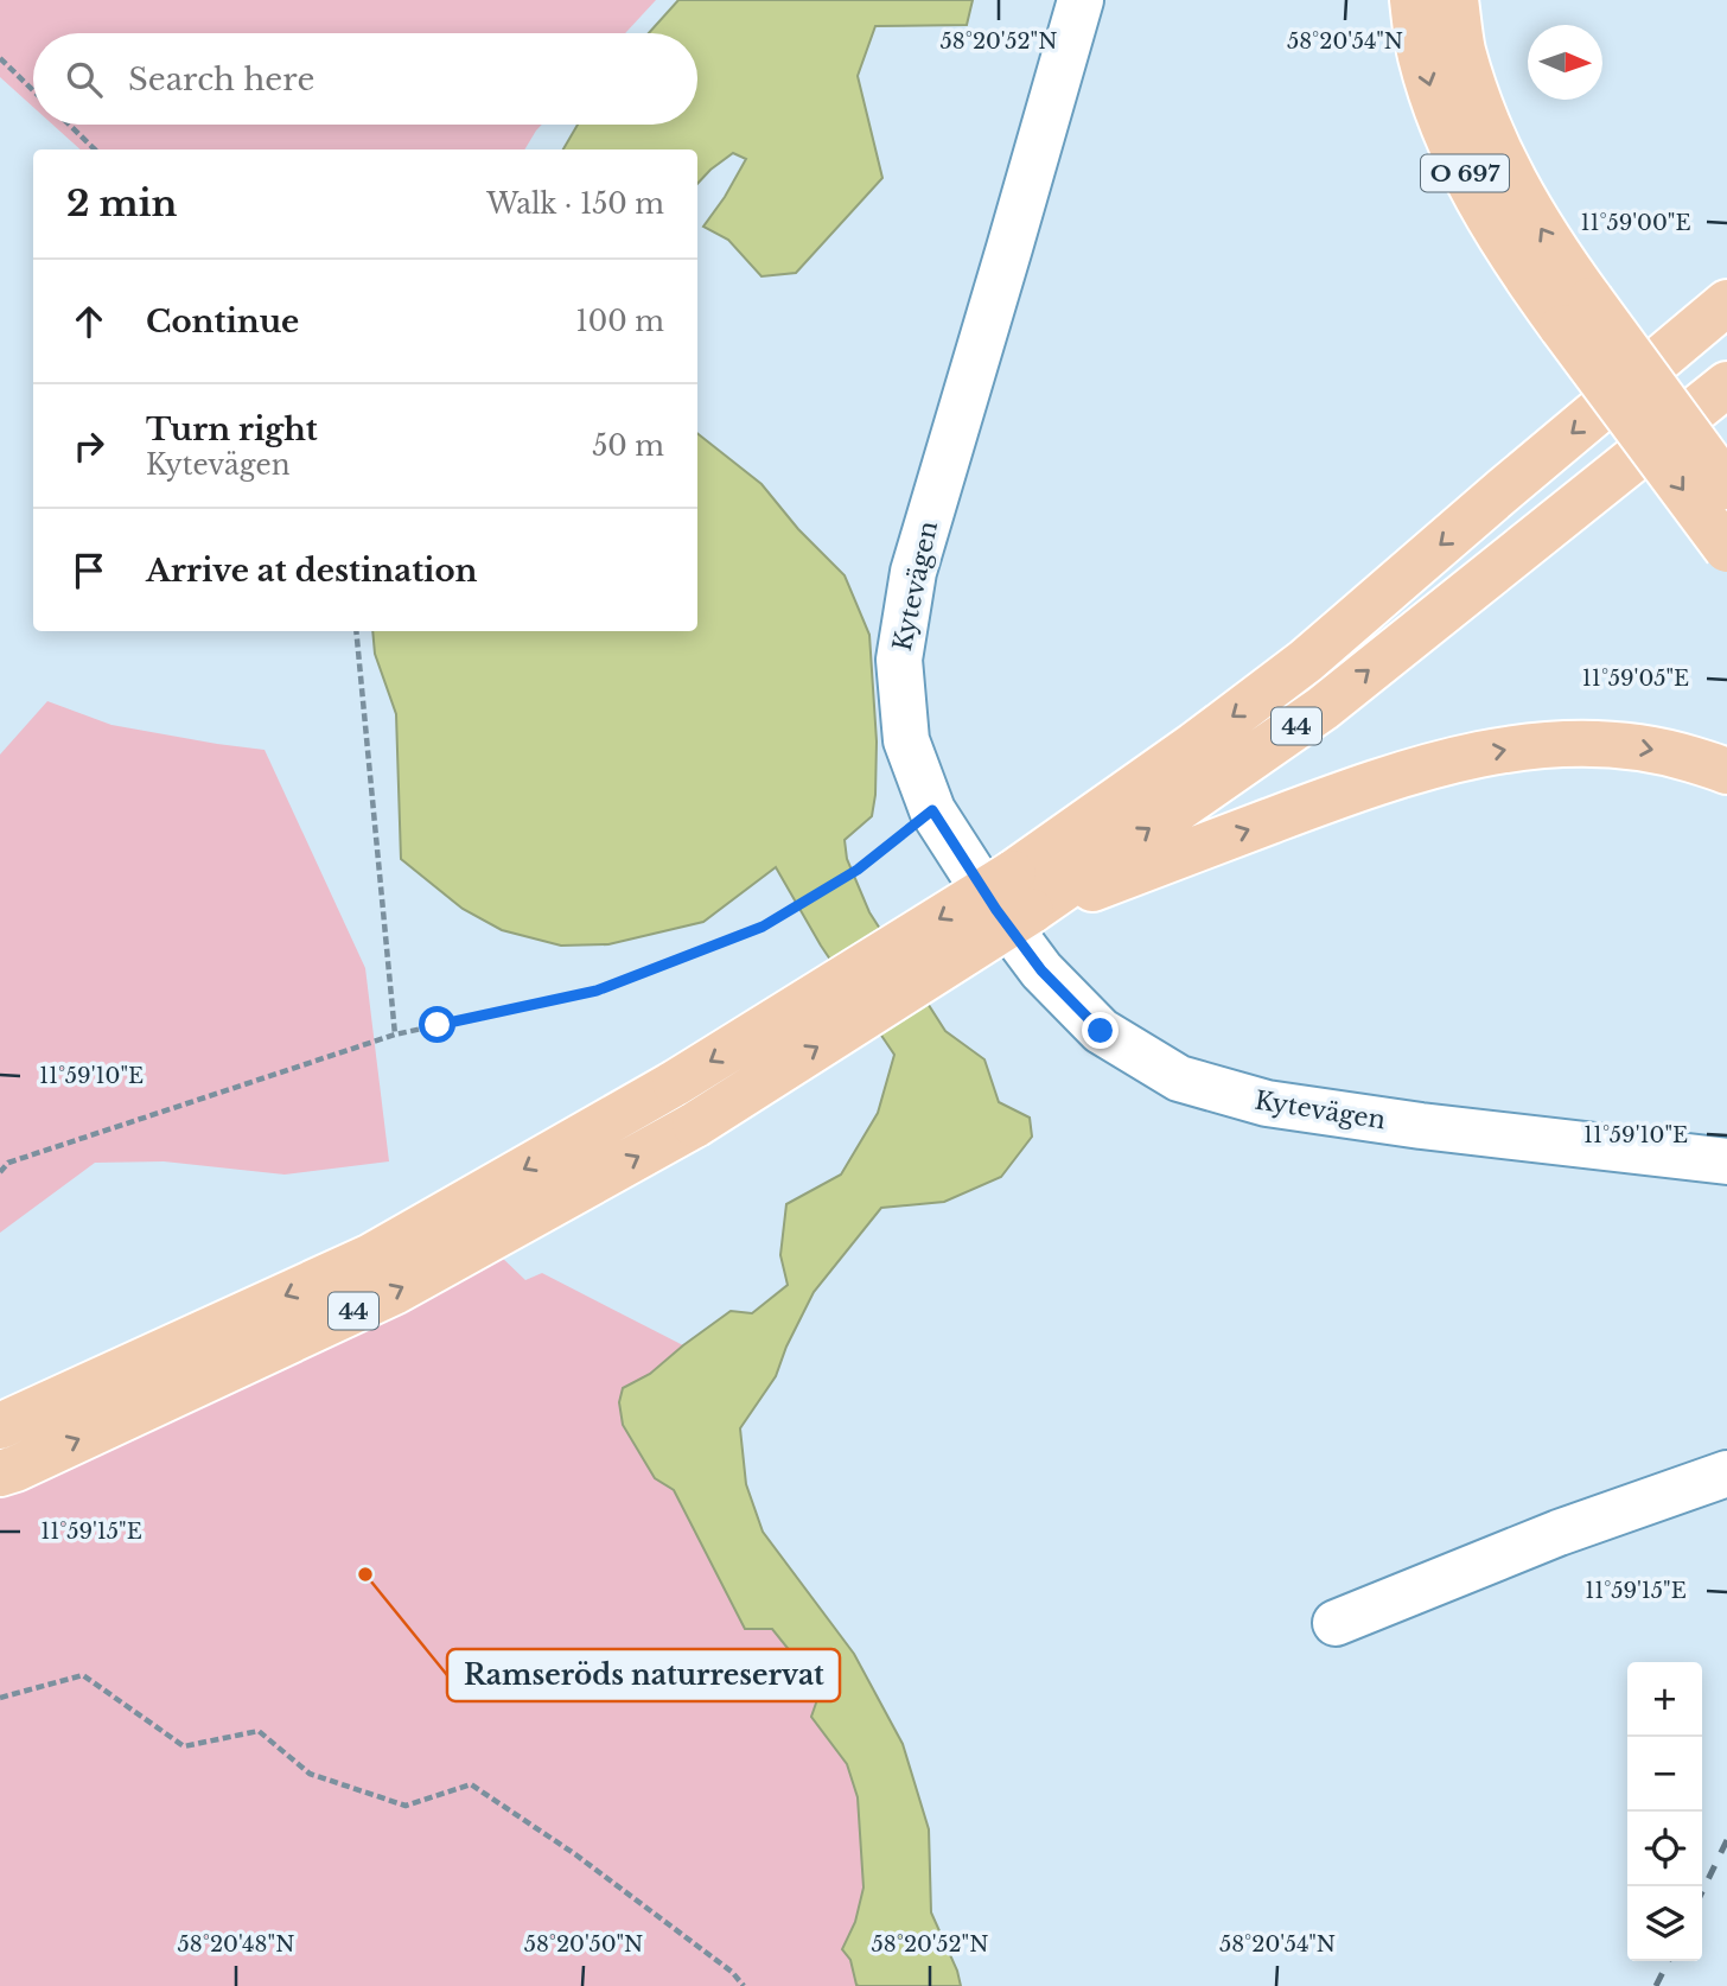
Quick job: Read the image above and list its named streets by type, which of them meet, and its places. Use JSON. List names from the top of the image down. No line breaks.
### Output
{"streets":{"main road":["O 697","44"],"street":["Kytevägen"]},"places":["Ramseröds naturreservat"],"north":"right","page":{"search":"Search here","heading":["2 min","Walk · 150 m"],"list":[["Continue","100 m"],["Turn right","Kytevägen","50 m"],"Arrive at destination"],"map_buttons":["+","−"]},"coordinates":["58°20'52\"N","58°20'54\"N","11°59'00\"E","11°59'05\"E","11°59'10\"E","11°59'15\"E","58°20'48\"N","58°20'50\"N"]}
